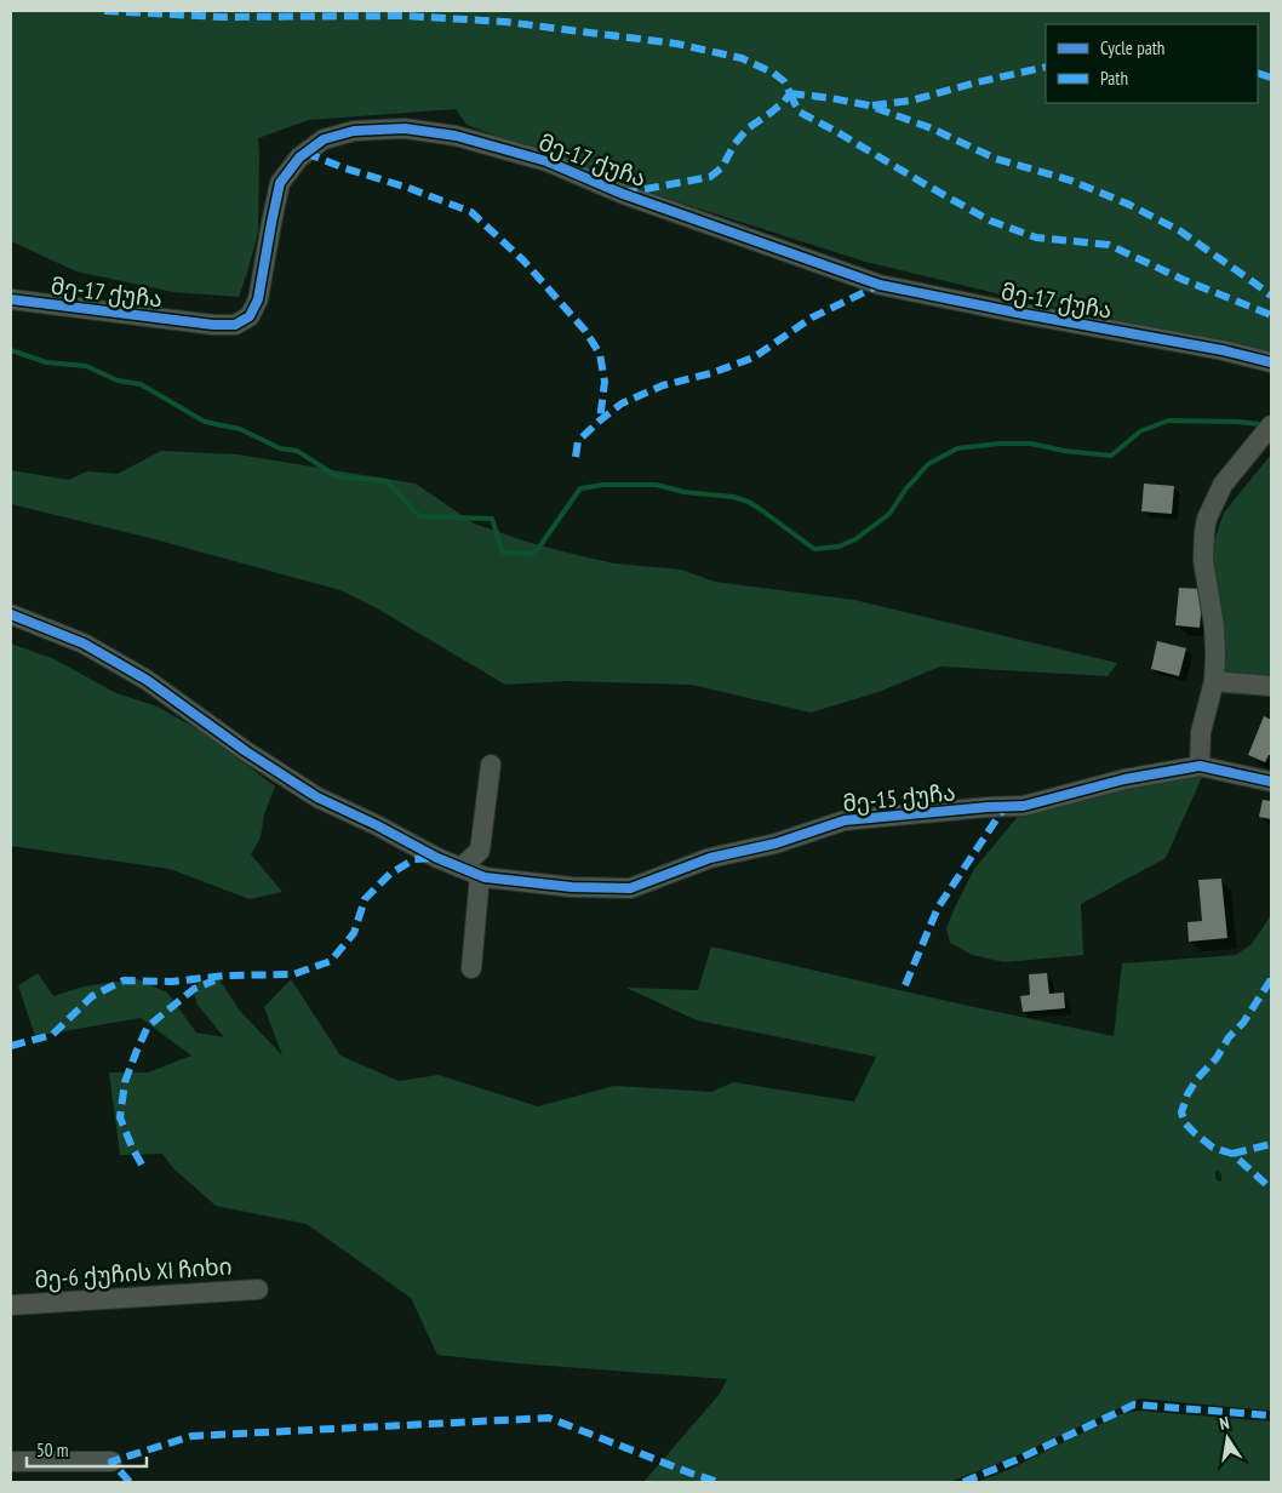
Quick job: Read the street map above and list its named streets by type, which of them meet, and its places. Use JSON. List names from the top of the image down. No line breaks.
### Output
{"streets":{"street":["მე-17 ქუჩა","მე-15 ქუჩა","მე-6 ქუჩის XI ჩიხი"]},"legend":["Cycle path","Path"],"scale_bar":"50 m","north":"top"}
